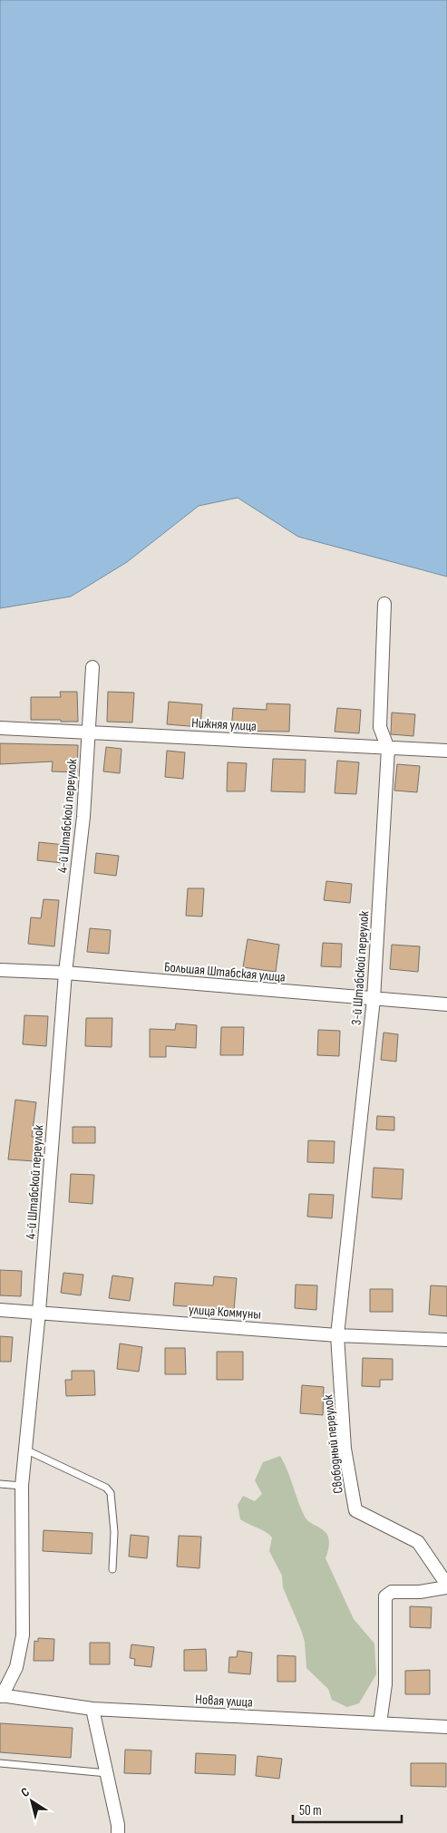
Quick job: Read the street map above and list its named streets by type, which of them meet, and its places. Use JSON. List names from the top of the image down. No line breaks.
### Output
{"streets":{"street":["Нижняя улица","4-й Штабской переулок","3-й Штабской переулок","Большая Штабская улица","улица Коммуны","Свободный переулок","Новая улица"]},"crossings":[["Нижняя улица","4-й Штабской переулок"],["Нижняя улица","3-й Штабской переулок"],["4-й Штабской переулок","Большая Штабская улица"],["4-й Штабской переулок","улица Коммуны"],["4-й Штабской переулок","Новая улица"],["3-й Штабской переулок","Большая Штабская улица"],["3-й Штабской переулок","улица Коммуны"],["3-й Штабской переулок","Свободный переулок"],["улица Коммуны","Свободный переулок"],["Свободный переулок","Новая улица"]],"scale_bar":"50 m","north":"top left"}
